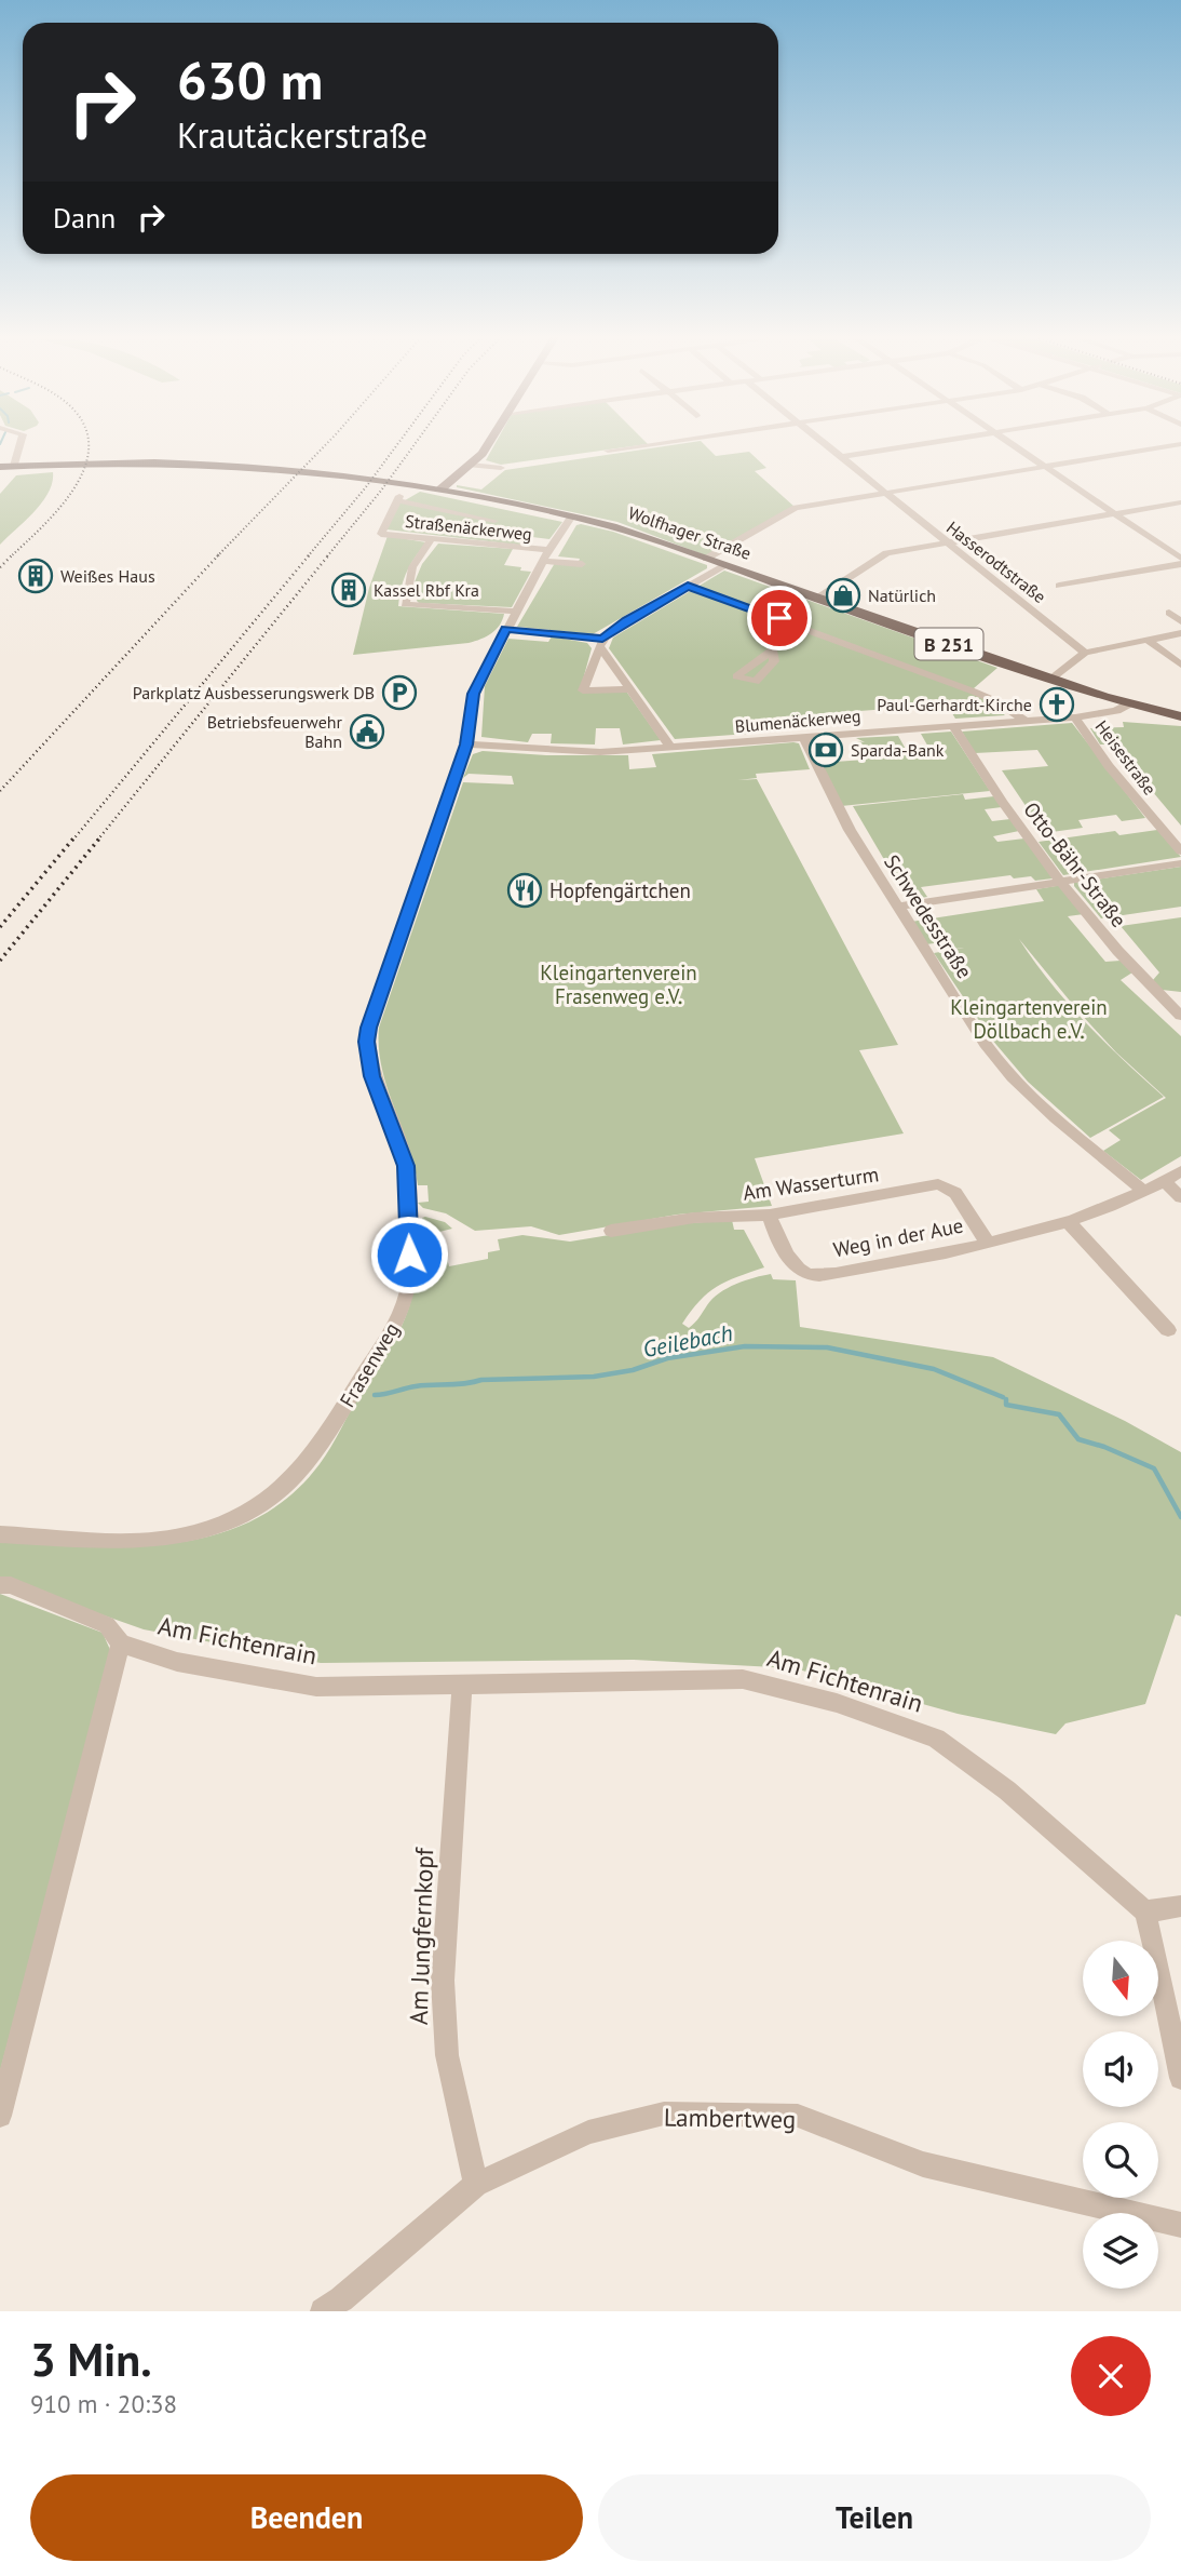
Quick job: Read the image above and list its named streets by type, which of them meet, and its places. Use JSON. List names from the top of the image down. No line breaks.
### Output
{"streets":{"main road":["Wolfhager Straße","B 251"],"street":["Straßenäckerweg","Hasserodtstraße","Blumenäckerweg","Heisestraße","Otto-Bähr-Straße","Schwedesstraße","Am Wasserturm","Weg in der Aue","Frasenweg","Am Fichtenrain","Am Jungfernkopf","Lambertweg"]},"crossings":[["Straßenäckerweg","Frasenweg"],["Wolfhager Straße","Blumenäckerweg"],["Wolfhager Straße","Frasenweg"],["Blumenäckerweg","Heisestraße"],["Blumenäckerweg","Otto-Bähr-Straße"],["Blumenäckerweg","Schwedesstraße"],["Blumenäckerweg","Frasenweg"],["Schwedesstraße","Weg in der Aue"],["Am Wasserturm","Weg in der Aue"],["Am Fichtenrain","Am Jungfernkopf"],["Am Jungfernkopf","Lambertweg"]],"water":["Geilebach"],"parks":["Kleingartenverein Frasenweg e.V.","Kleingartenverein Döllbach e.V."],"places":{"building":["Weißes Haus","Kassel Rbf Kra"],"shop":["Natürlich"],"parking":["Parkplatz Ausbesserungswerk DB"],"church":["Paul-Gerhardt-Kirche"],"public building":["Betriebsfeuerwehr Bahn"],"bank":["Sparda-Bank"],"restaurant":["Hopfengärtchen"]},"north":"bottom","page":{"turn":["630 m","Krautäckerstraße"],"then":"Dann","heading":["3 Min.","910 m · 20:38"],"buttons":["Beenden","Teilen"]}}
